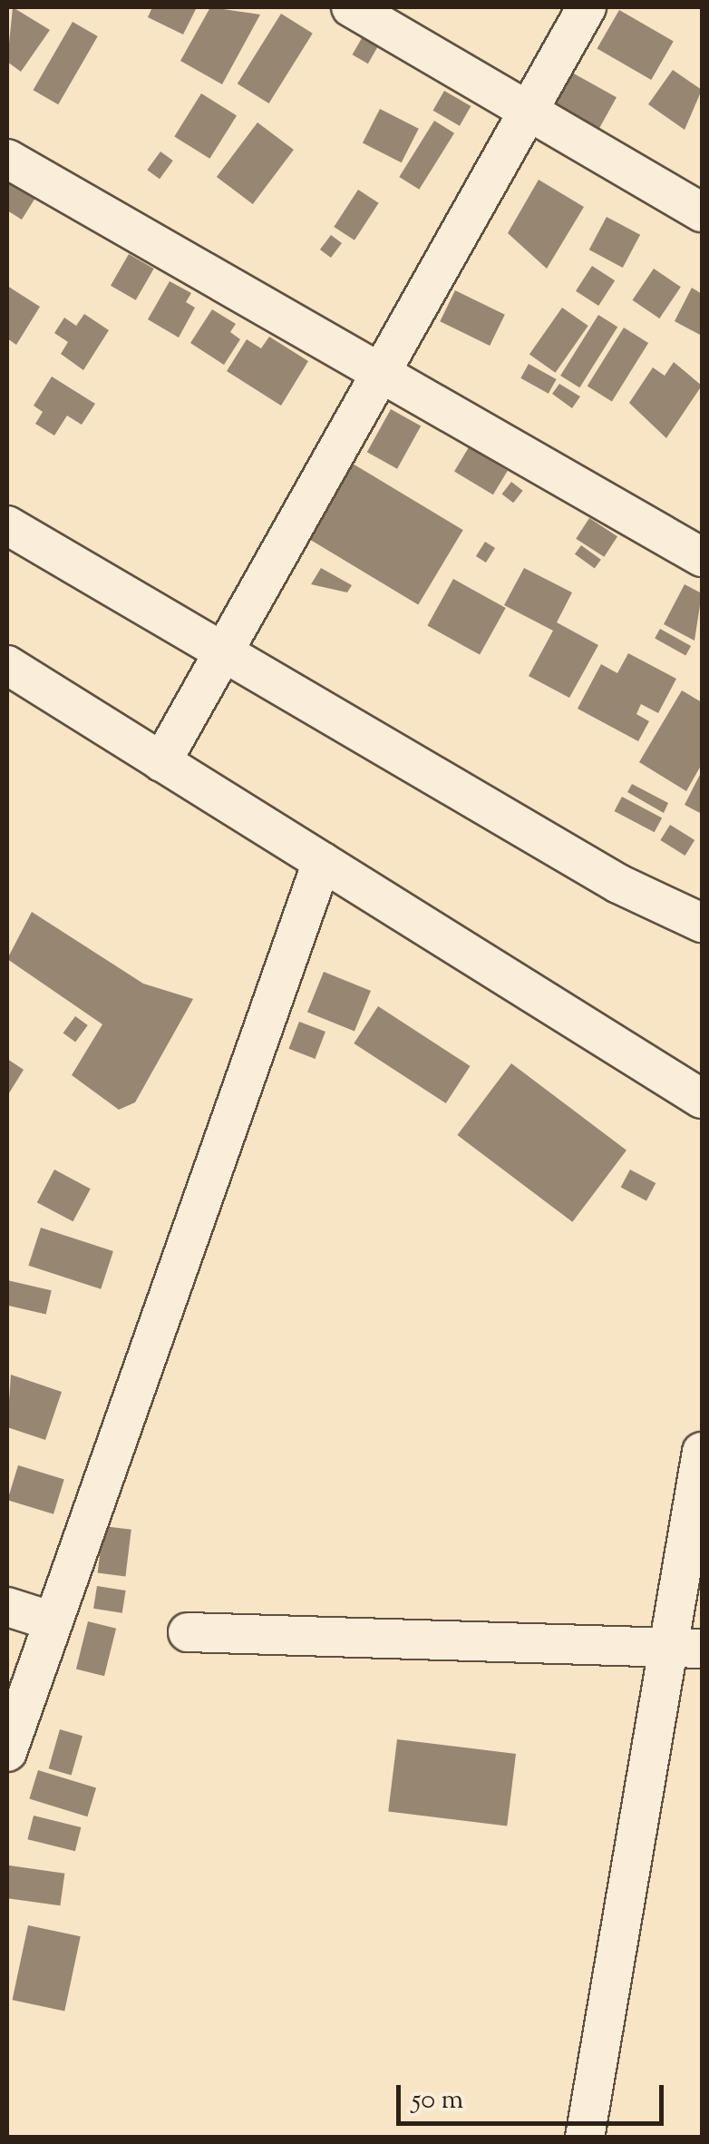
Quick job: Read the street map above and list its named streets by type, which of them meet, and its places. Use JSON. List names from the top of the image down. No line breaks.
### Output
{"scale_bar":"50 m"}
